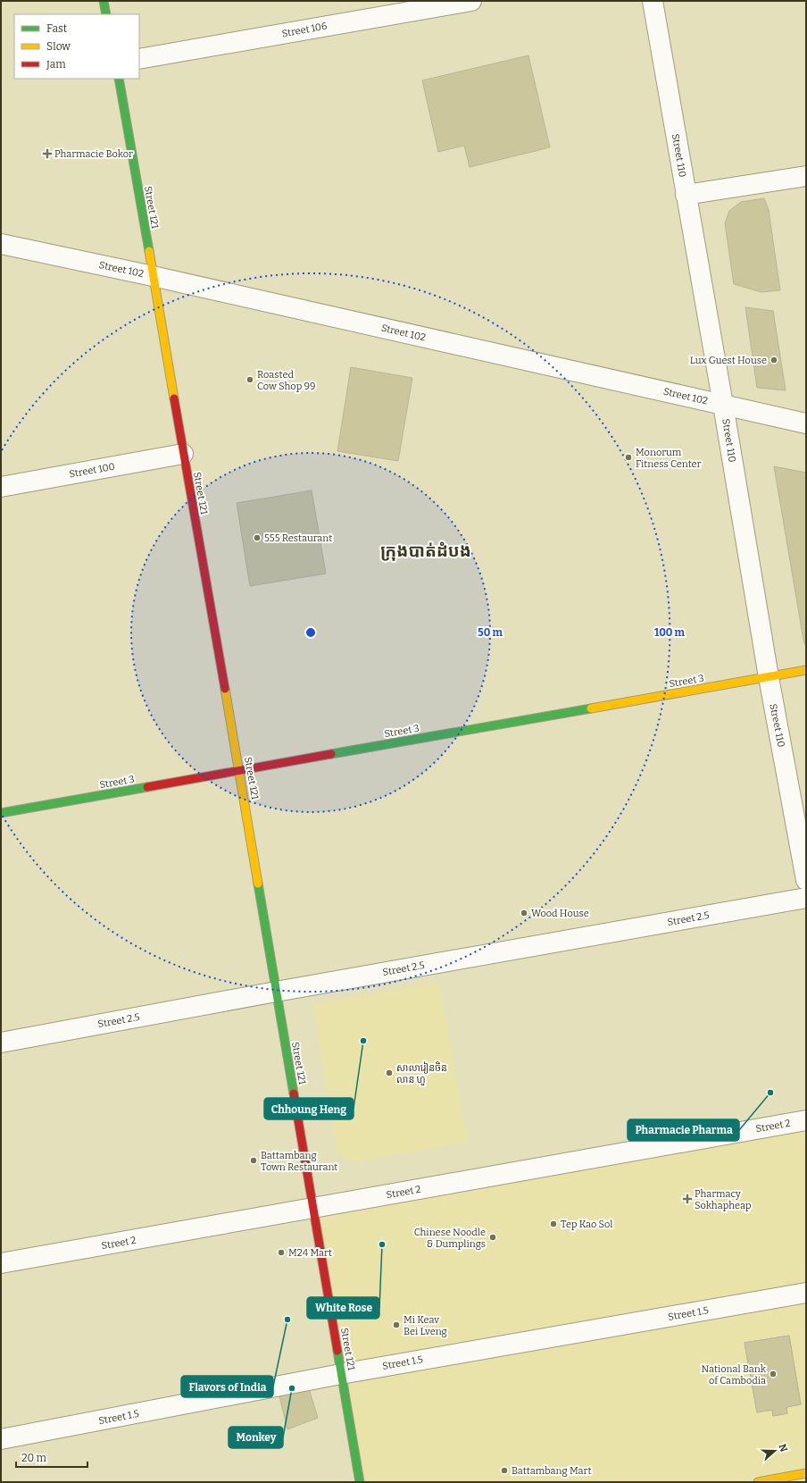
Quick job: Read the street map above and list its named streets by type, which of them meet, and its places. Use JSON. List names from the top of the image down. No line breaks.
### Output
{"streets":{"street":["Street 106","Street 110","Street 121","Street 102","Street 100","Street 3","Street 2.5","Street 2","Street 1.5"]},"crossings":[["Street 110","Street 102"],["Street 110","Street 3"],["Street 121","Street 102"],["Street 121","Street 100"],["Street 121","Street 3"],["Street 121","Street 2.5"],["Street 121","Street 2"],["Street 121","Street 1.5"]],"districts":["ក្រុងបាត់ដំបង"],"places":{"health":["Pharmacie Bokor","Pharmacy Sokhapheap"],"other":["Lux Guest House","Roasted Cow Shop 99","Monorum Fitness Center","555 Restaurant","Wood House","Chhoung Heng","សាលារៀនចិន លាន ហួ","Pharmacie Pharma","Battambang Town Restaurant","Tep Kao Sol","Chinese Noodle & Dumplings","White Rose","M24 Mart","Flavors of India","Mi Keav Bei Lveng","National Bank of Cambodia","Monkey","Battambang Mart"]},"legend":["Fast","Slow","Jam"],"scale_bar":"20 m","north":"right","rings":["50 m","100 m"]}
